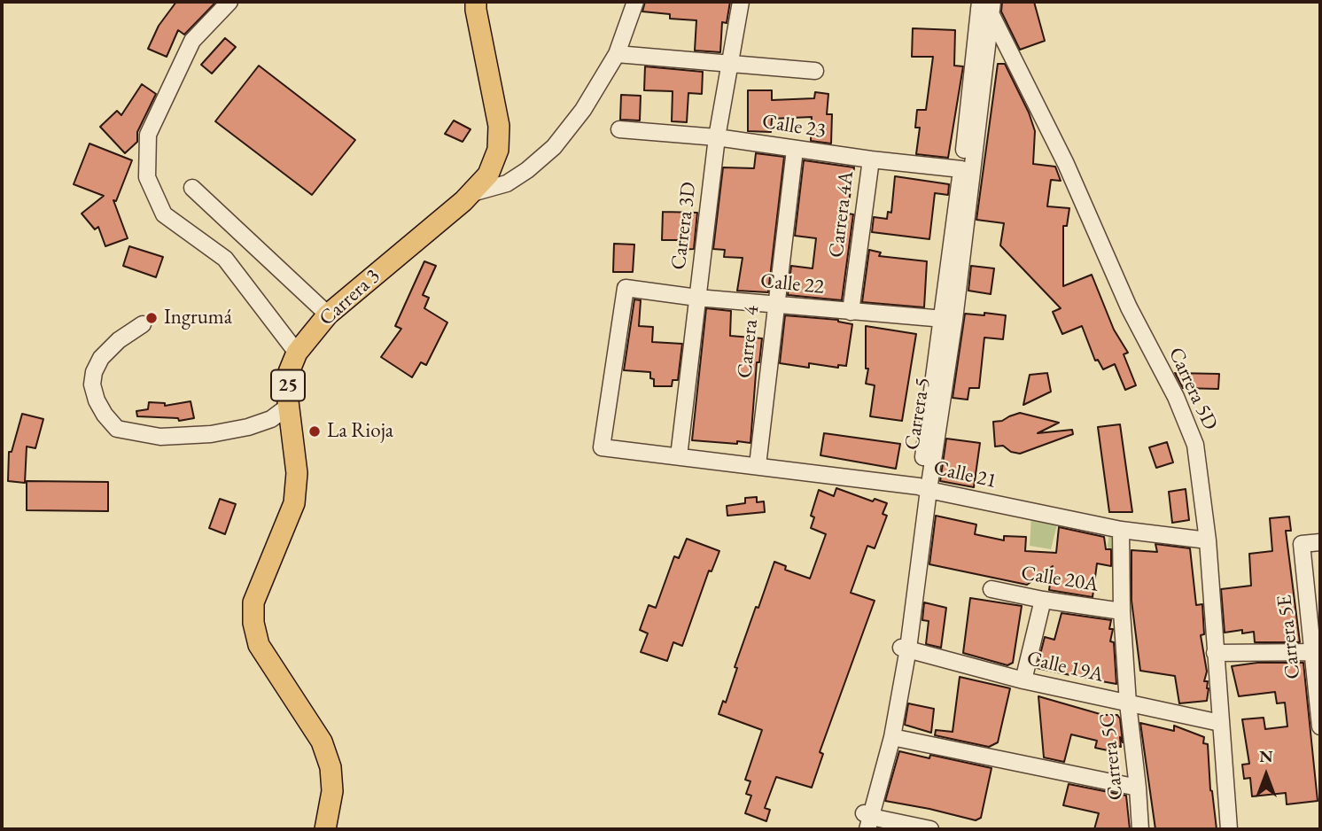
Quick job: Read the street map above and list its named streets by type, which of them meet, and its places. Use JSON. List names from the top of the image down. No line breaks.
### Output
{"streets":{"main road":["Carrera 3","25"],"street":["Calle 23","Carrera 4A","Carrera 3D","Calle 22","Carrera 4","Carrera 5D","Carrera 5","Calle 21","Calle 20A","Carrera 5E","Calle 19A","Carrera 5C"]},"crossings":[["Calle 23","Carrera 4A"],["Calle 23","Carrera 3D"],["Calle 23","Carrera 4"],["Calle 23","Carrera 5"],["Carrera 4A","Calle 22"],["Carrera 3D","Calle 22"],["Carrera 3D","Calle 21"],["Calle 22","Carrera 4"],["Calle 22","Carrera 5"],["Calle 22","Calle 21"],["Carrera 4","Calle 21"],["Carrera 5D","Carrera 5"],["Carrera 5D","Calle 21"],["Carrera 5D","Calle 19A"],["Carrera 5","Calle 21"],["Carrera 5","Calle 19A"],["Calle 21","Carrera 5C"],["Calle 20A","Carrera 5C"],["Calle 19A","Carrera 5C"]],"places":["Ingrumá","La Rioja"],"north":"top"}
